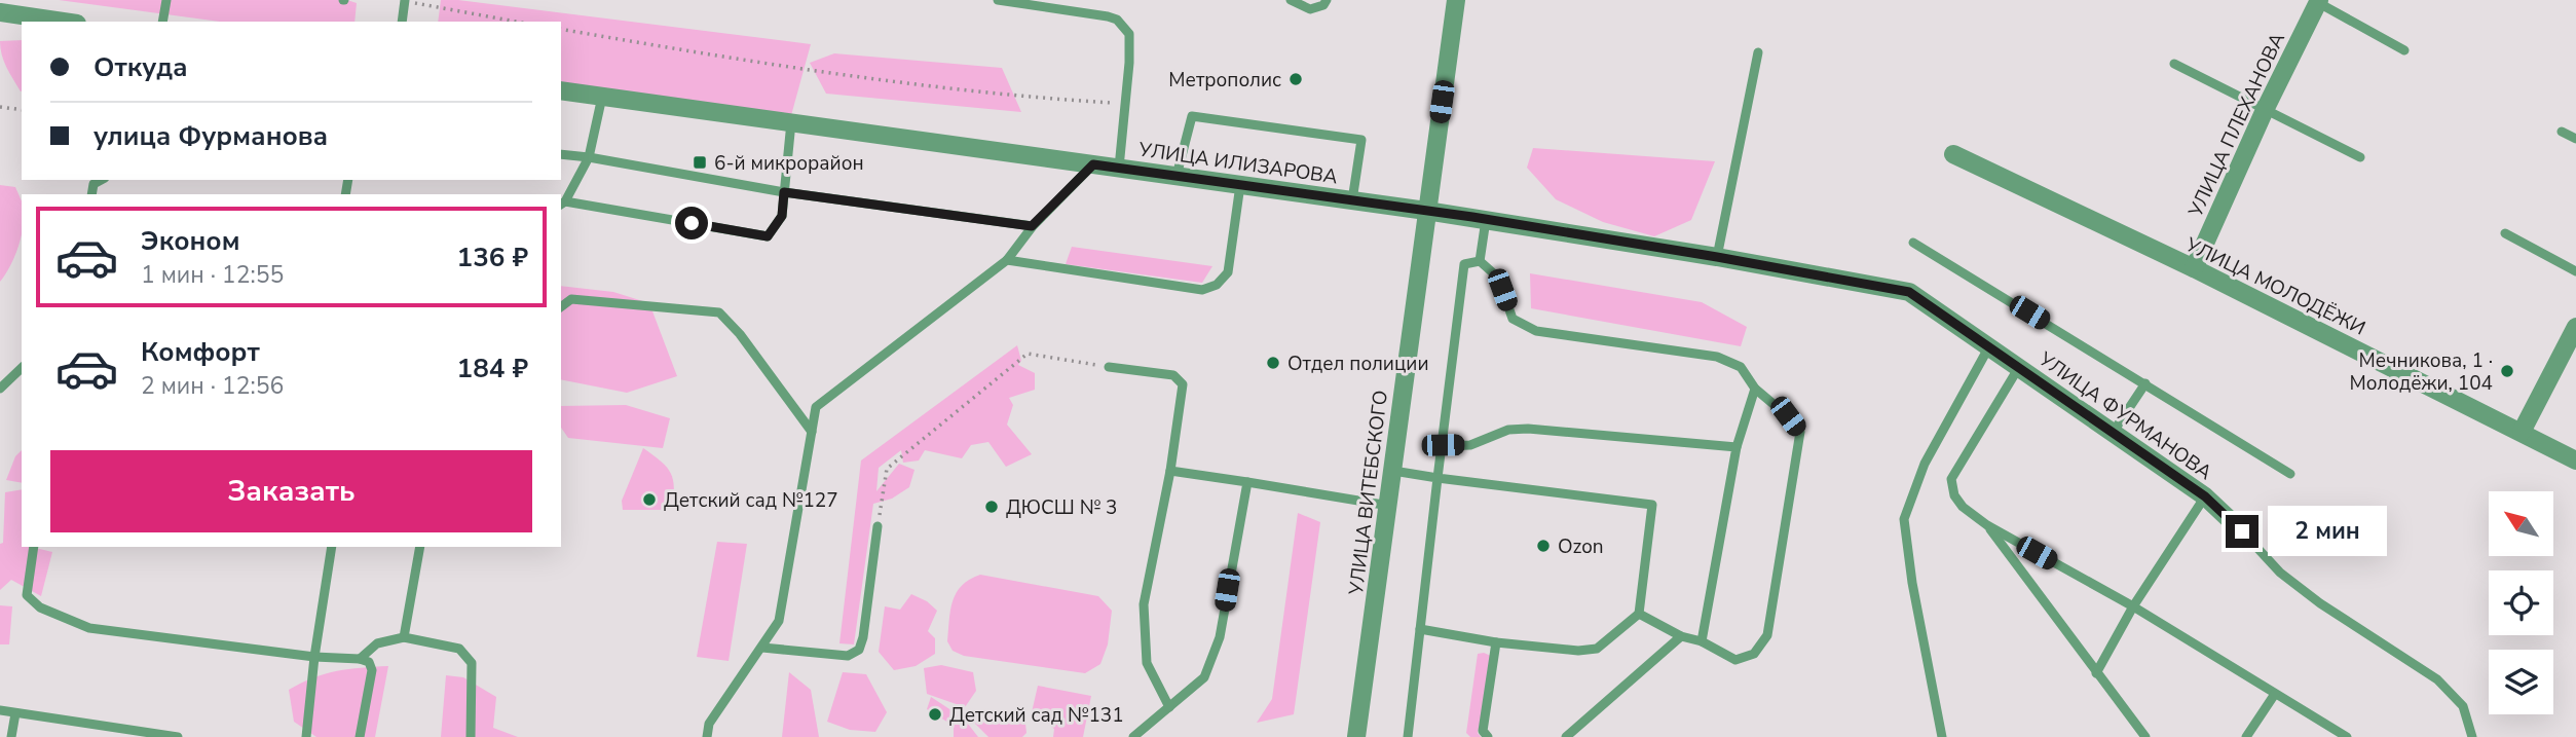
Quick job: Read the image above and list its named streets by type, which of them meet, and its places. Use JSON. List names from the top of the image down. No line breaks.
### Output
{"streets":{"street":["УЛИЦА ПЛЕХАНОВА","УЛИЦА ИЛИЗАРОВА","УЛИЦА МОЛОДЁЖИ","УЛИЦА ФУРМАНОВА","УЛИЦА ВИТЕБСКОГО"]},"crossings":[["УЛИЦА ПЛЕХАНОВА","УЛИЦА МОЛОДЁЖИ"],["УЛИЦА ИЛИЗАРОВА","УЛИЦА ФУРМАНОВА"],["УЛИЦА ИЛИЗАРОВА","УЛИЦА ВИТЕБСКОГО"]],"places":{"other":["Метрополис","Отдел полиции","Мечникова, 1 · Молодёжи, 104","Детский сад №127","ДЮСШ № 3","Ozon","Детский сад №131"],"transit":["6-й микрорайон"]},"north":"top left","page":{"banner":["Откуда","улица Фурманова"],"list":[{"name":"Эконом","note":"1 мин · 12:55","value":"136 ₽"},{"name":"Комфорт","note":"2 мин · 12:56","value":"184 ₽"}],"buttons":"Заказать","bubble":"2 мин"}}
